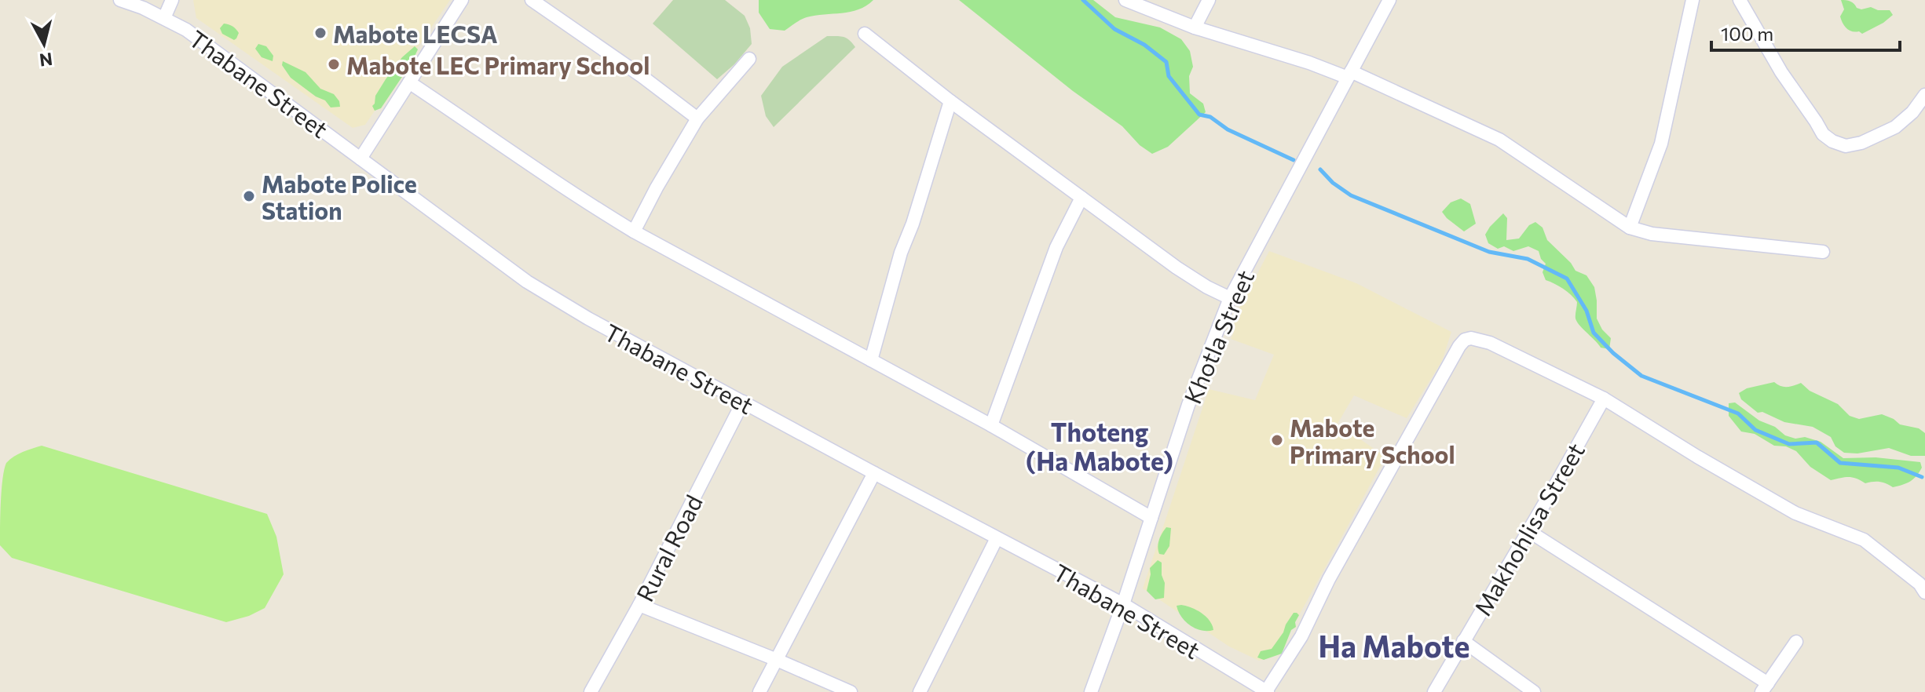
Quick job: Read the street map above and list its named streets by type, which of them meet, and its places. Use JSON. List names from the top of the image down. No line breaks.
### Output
{"streets":{"street":["Thabane Street","Khotla Street","Makhohlisa Street","Rural Road"]},"crossings":[["Thabane Street","Khotla Street"],["Thabane Street","Rural Road"]],"districts":["Thoteng (Ha Mabote)","Ha Mabote"],"places":["Mabote LECSA","Mabote LEC Primary School","Mabote Police Station","Mabote Primary School"],"scale_bar":"100 m","north":"bottom"}
